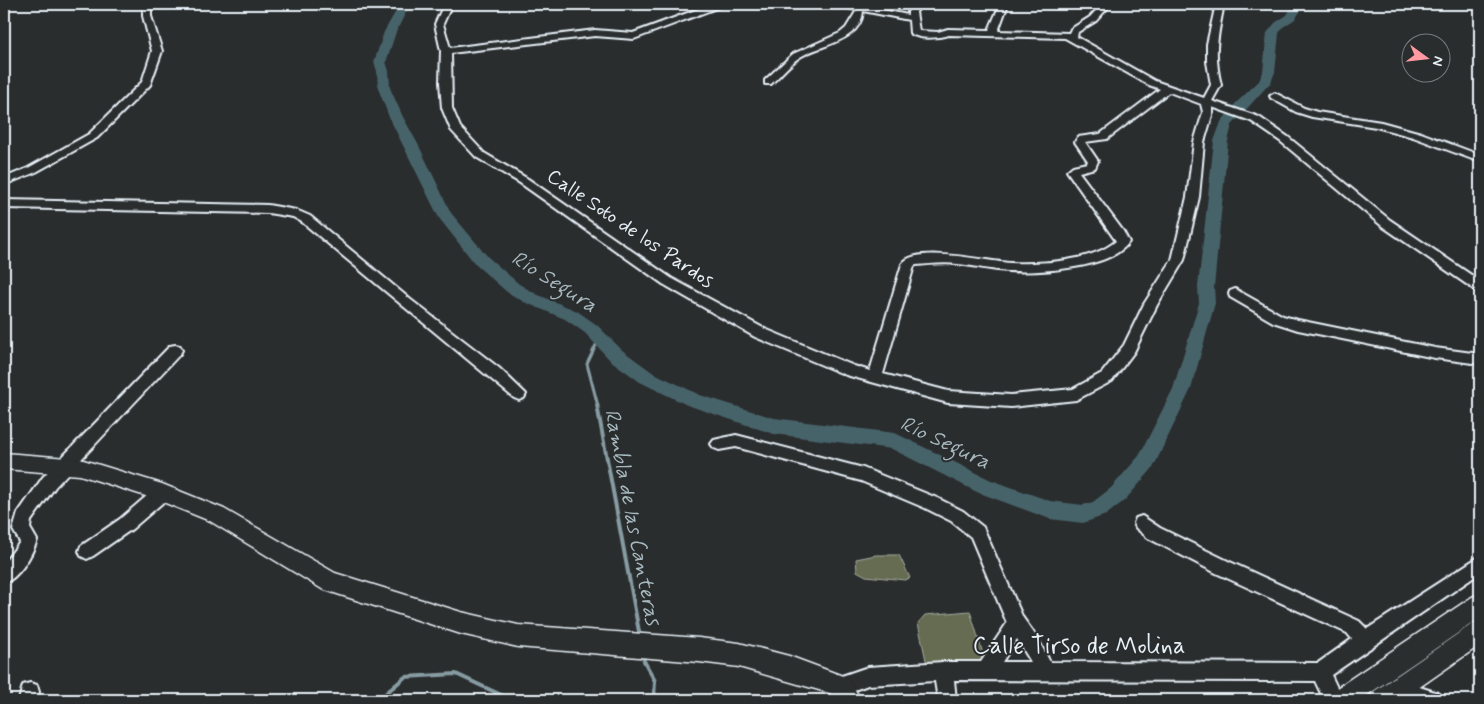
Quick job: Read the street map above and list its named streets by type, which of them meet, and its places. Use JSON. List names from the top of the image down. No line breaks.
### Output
{"streets":{"street":["Calle Soto de los Pardos","Calle Tirso de Molina"]},"water":["Río Segura","Rambla de las Canteras"],"north":"right"}
